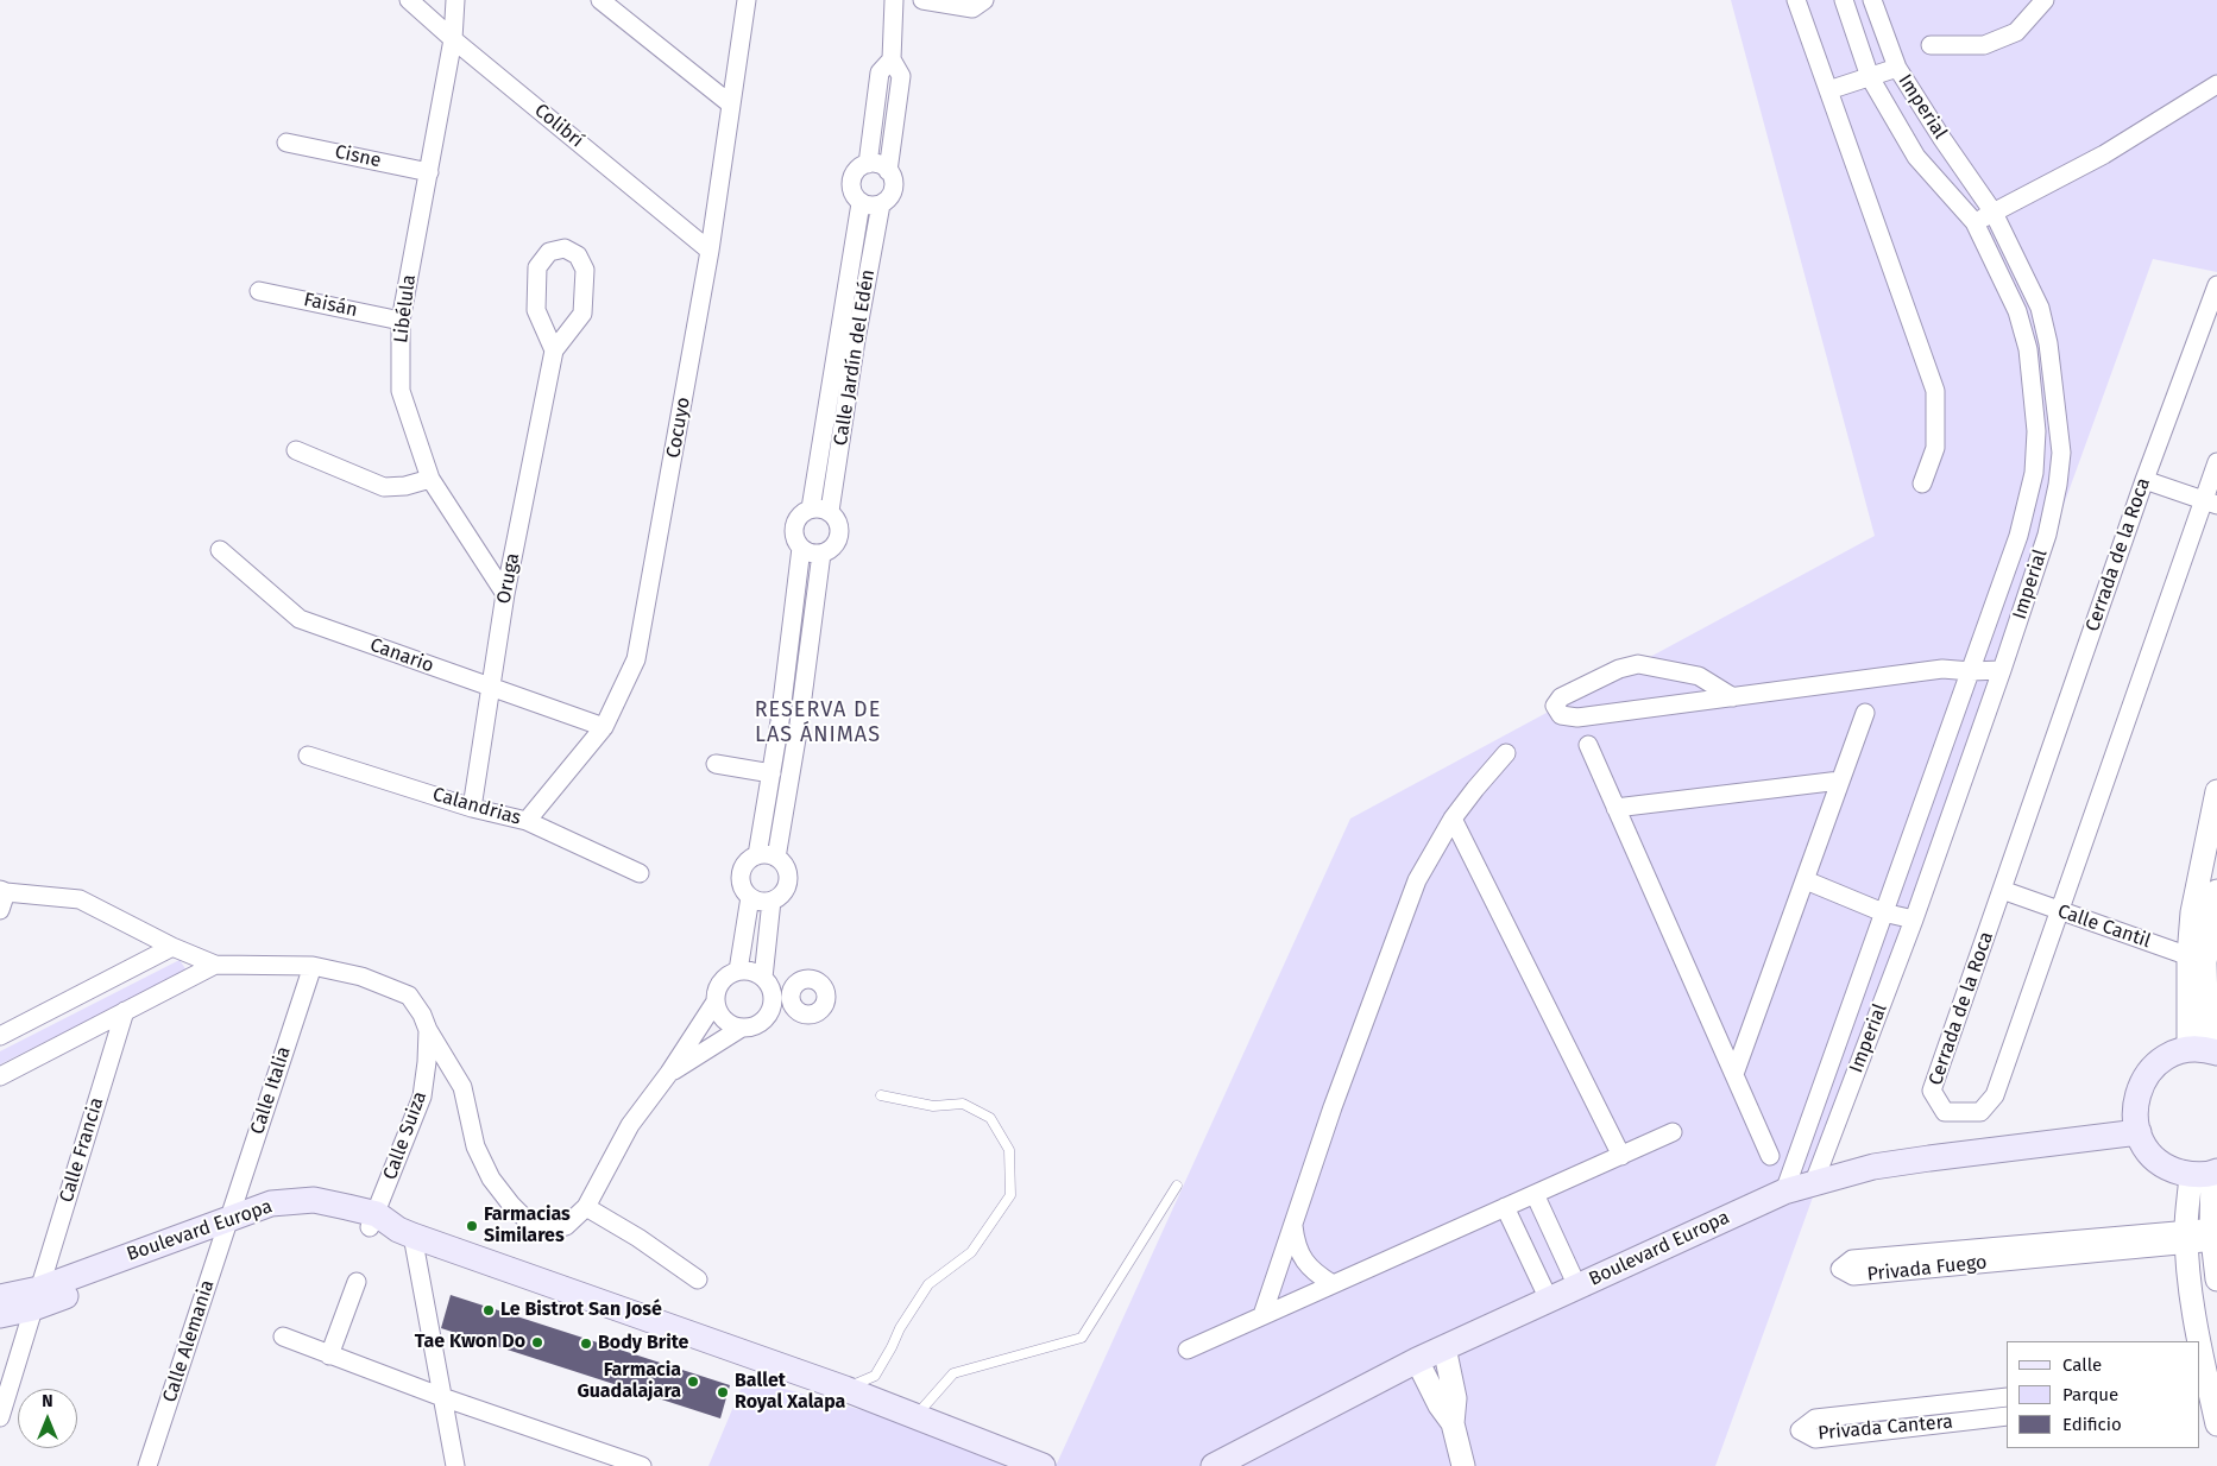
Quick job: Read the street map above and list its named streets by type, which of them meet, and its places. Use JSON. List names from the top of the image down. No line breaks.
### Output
{"streets":{"main road":["Boulevard Europa"],"street":["Imperial","Colibrí","Cisne","Faisán","Libélula","Calle Jardín del Edén","Cocuyo","Cerrada de la Roca","Oruga","Canario","Calandrias","Calle Cantil","Calle Italia","Calle Suiza","Calle Francia","Privada Fuego","Calle Alemania","Privada Cantera"]},"crossings":[["Imperial","Boulevard Europa"],["Colibrí","Libélula"],["Colibrí","Cocuyo"],["Cisne","Libélula"],["Faisán","Libélula"],["Libélula","Oruga"],["Cocuyo","Canario"],["Cocuyo","Calandrias"],["Cerrada de la Roca","Calle Cantil"],["Oruga","Canario"],["Oruga","Calandrias"],["Calle Italia","Boulevard Europa"],["Calle Italia","Calle Alemania"],["Calle Suiza","Boulevard Europa"],["Calle Francia","Boulevard Europa"],["Boulevard Europa","Calle Alemania"]],"districts":["RESERVA DE LAS ÁNIMAS"],"places":["Farmacias Similares","Le Bistrot San José","Tae Kwon Do","Body Brite","Farmacia Guadalajara","Ballet Royal Xalapa"],"legend":["Calle","Parque","Edificio"],"north":"top"}
